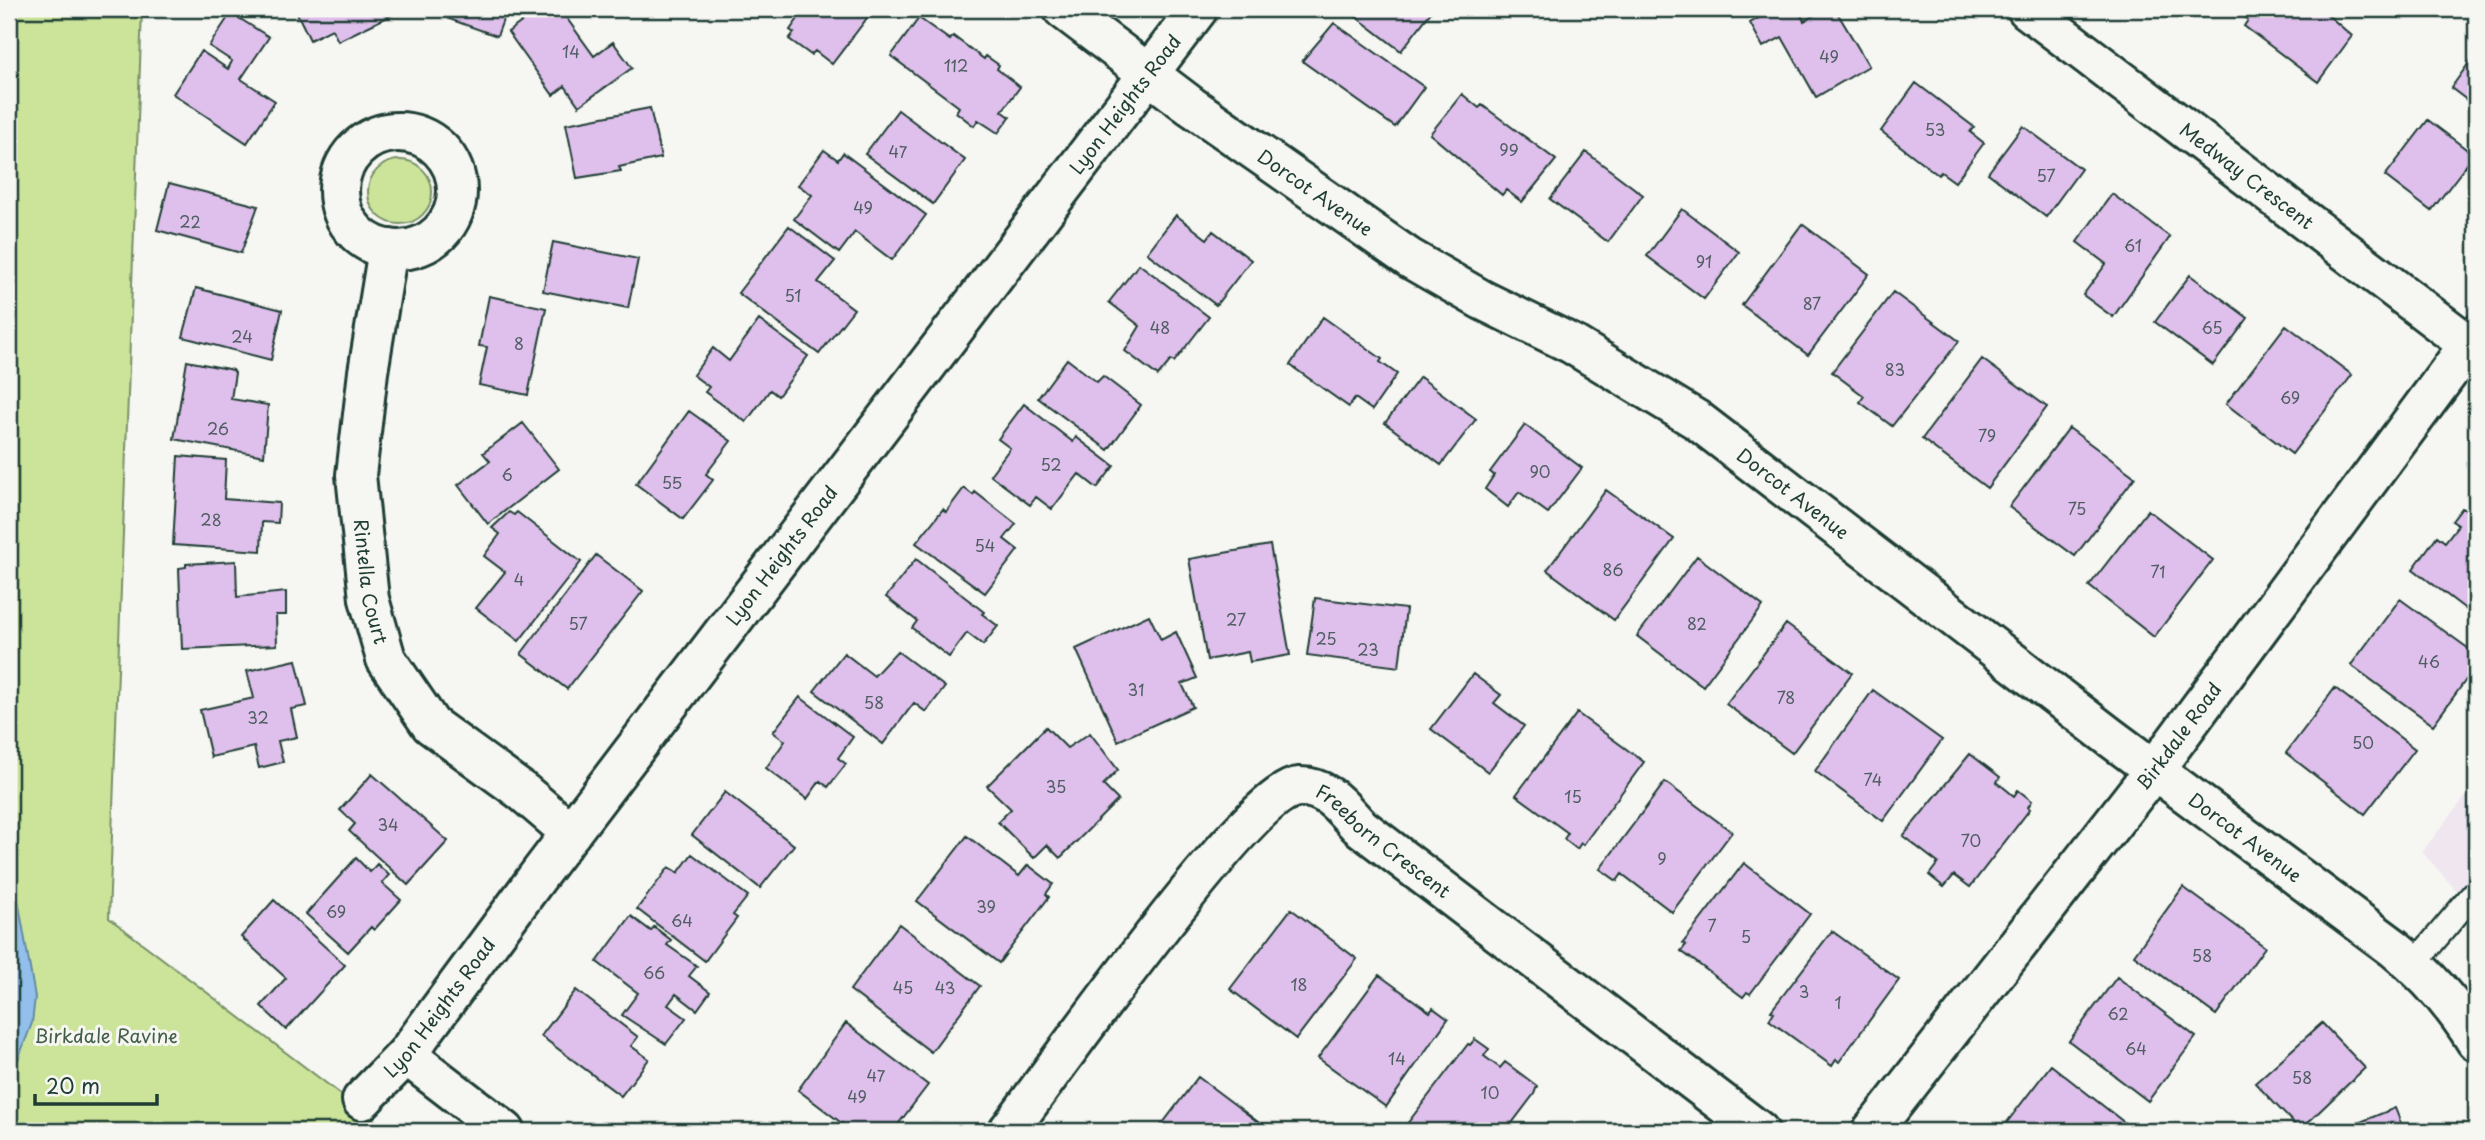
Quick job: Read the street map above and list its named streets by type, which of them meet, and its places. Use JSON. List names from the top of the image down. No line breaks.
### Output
{"streets":{"street":["Lyon Heights Road","Medway Crescent","Dorcot Avenue","Rintella Court","Birkdale Road","Freeborn Crescent"]},"crossings":[["Lyon Heights Road","Dorcot Avenue"],["Lyon Heights Road","Rintella Court"],["Medway Crescent","Birkdale Road"],["Dorcot Avenue","Birkdale Road"]],"parks":["Birkdale Ravine"],"house_numbers":["14","49","112","53","99","47","57","49","22","61","91","51","87","48","65","24","8","83","69","26","79","52","90","6","55","75","28","54","86","71","4","27","57","82","25","23","46","31","78","58","32","50","74","35","15","34","70","9","39","69","64","7","5","58","66","18","45","43","3","1","62","64","14","47","58","10","49"],"scale_bar":"20 m"}
